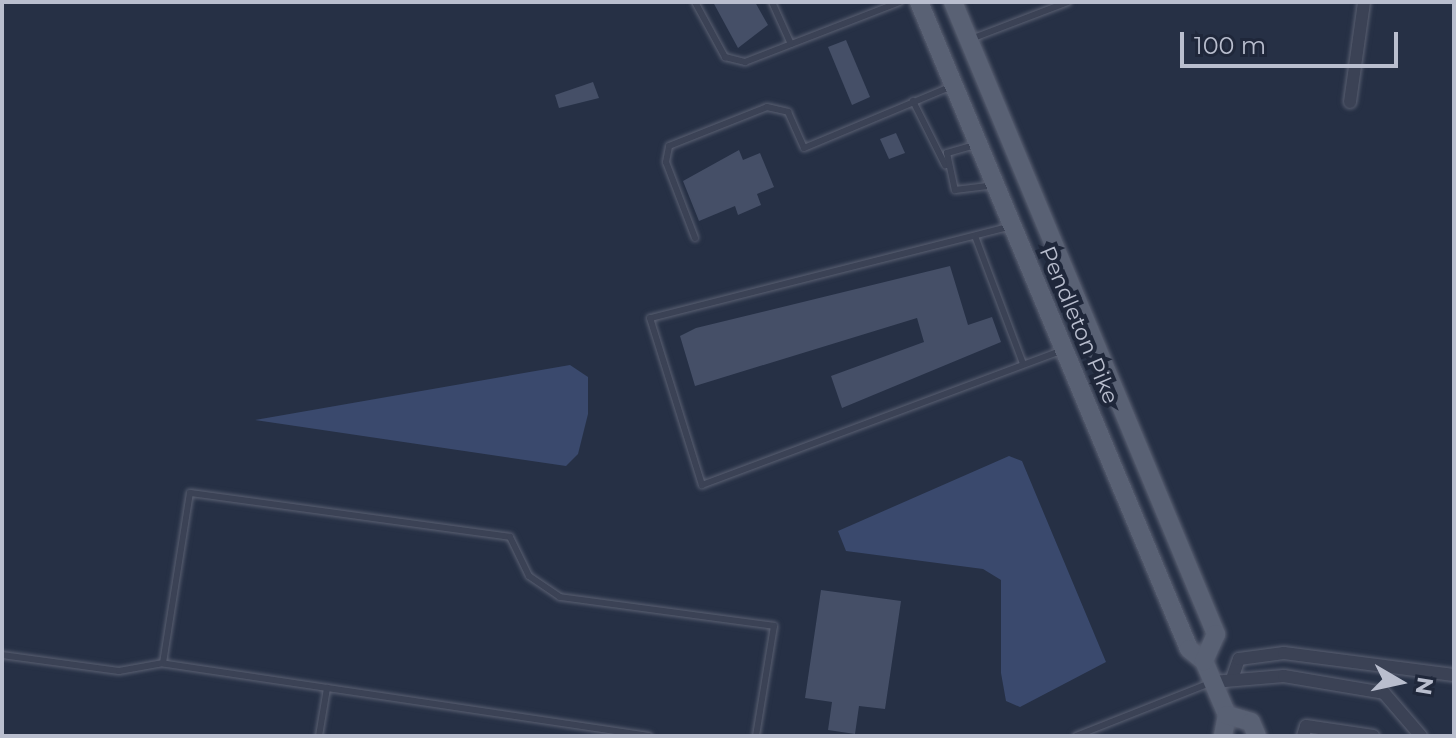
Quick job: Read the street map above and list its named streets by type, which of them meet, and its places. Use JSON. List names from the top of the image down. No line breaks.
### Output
{"streets":{"main road":["Pendleton Pike"]},"scale_bar":"100 m","north":"right"}
